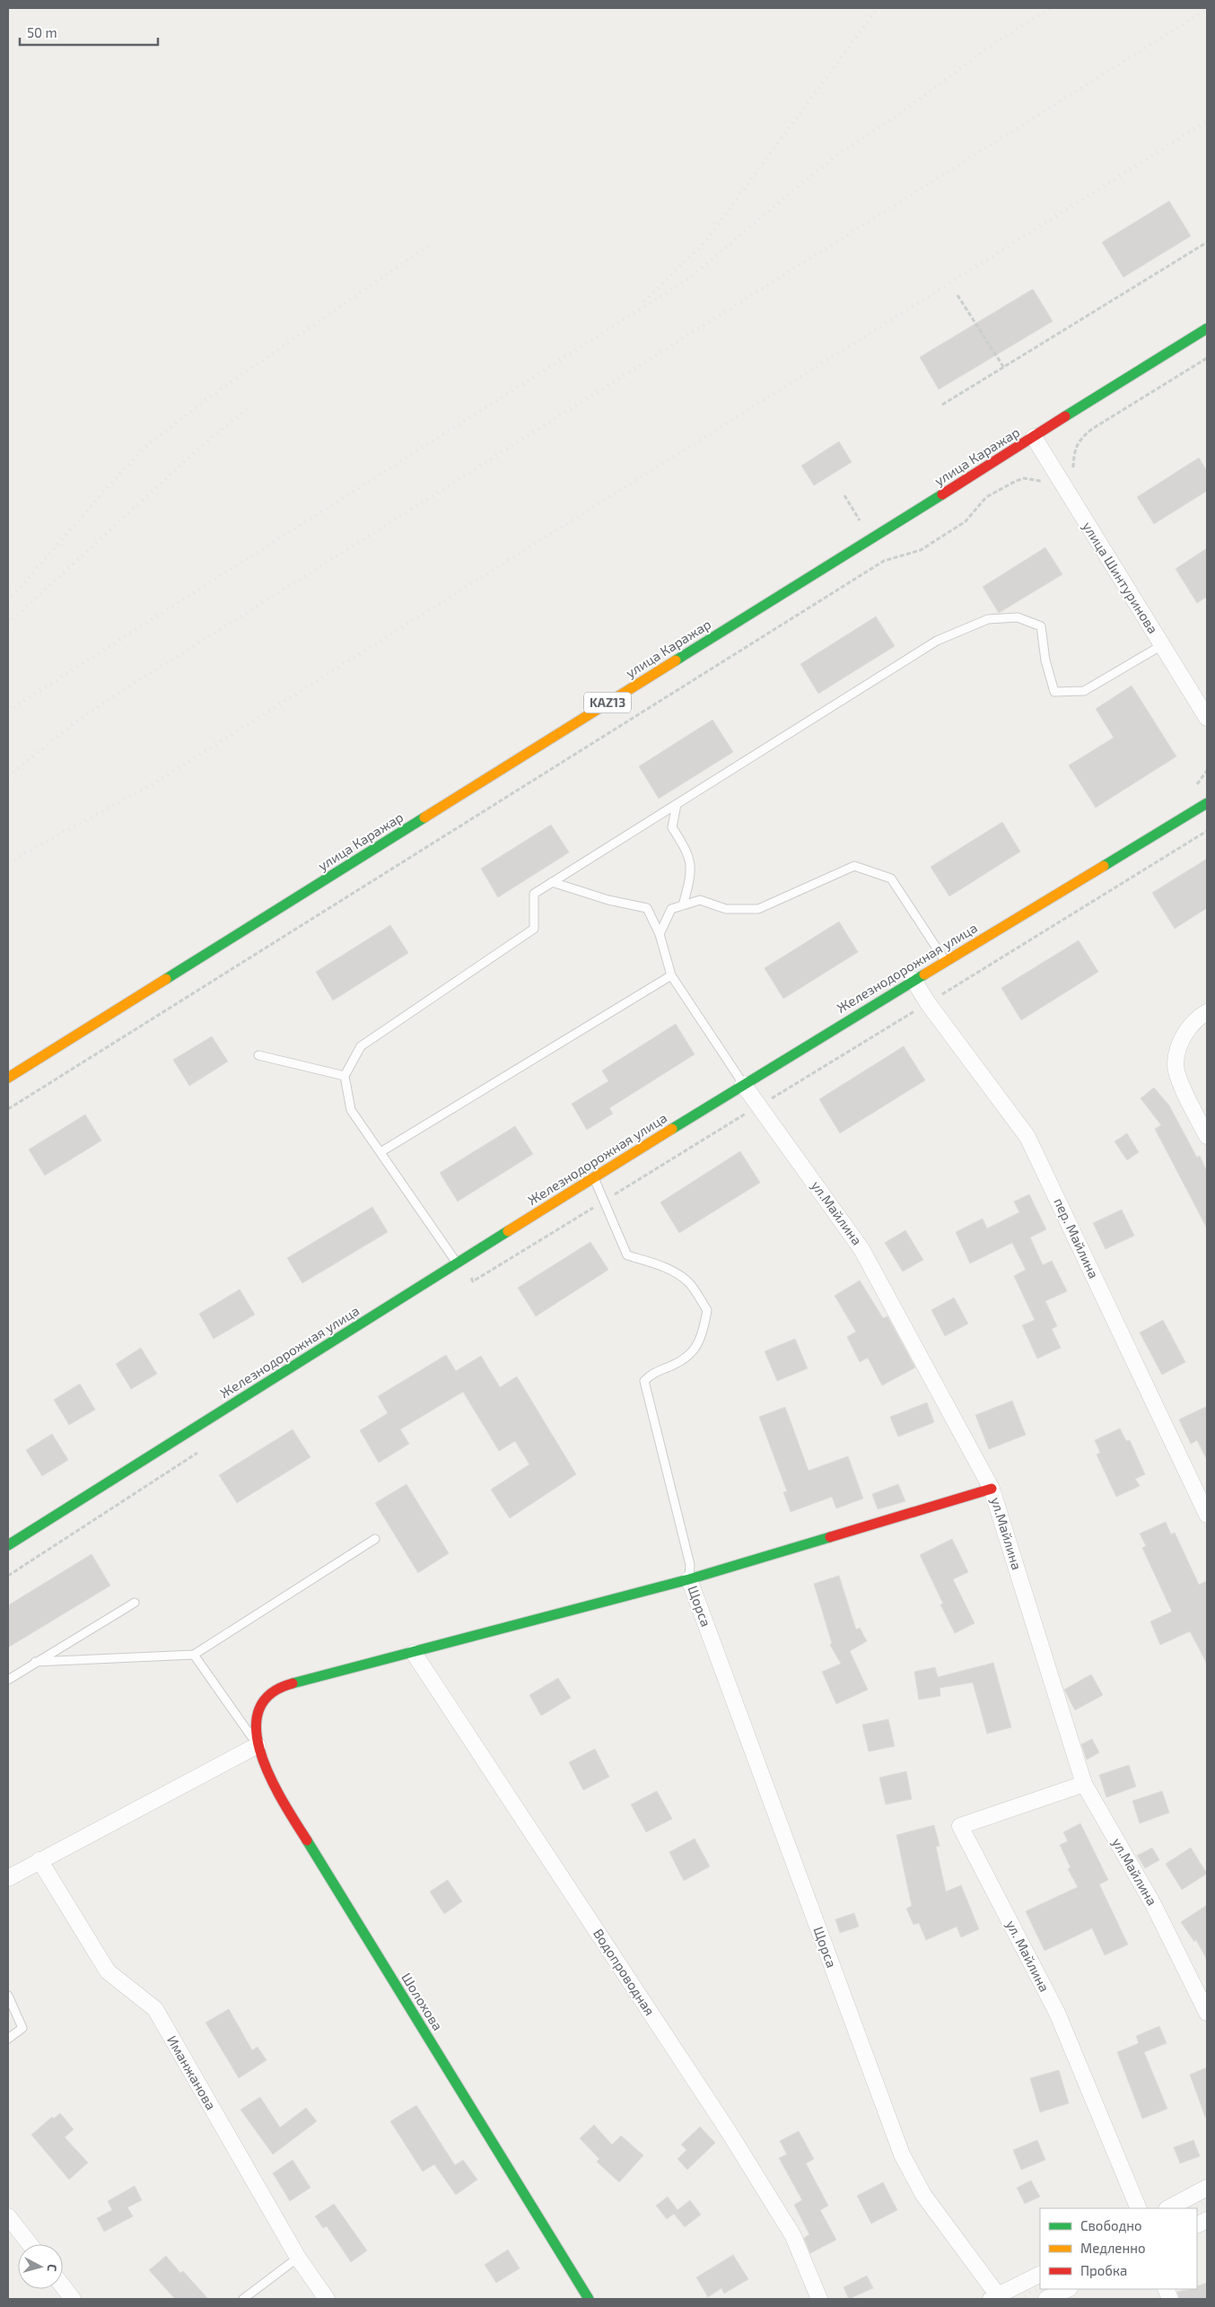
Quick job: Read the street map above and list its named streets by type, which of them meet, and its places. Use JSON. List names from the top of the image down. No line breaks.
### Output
{"streets":{"street":["улица Каражар","улица Шинтуринова","KAZ13","Железнодорожная улица","ул.Майлина","пер. Майлина","Щорса","ул. Майлина","Водопроводная","Шолохова","Иманжанова"]},"crossings":[["улица Каражар","улица Шинтуринова"],["Железнодорожная улица","ул.Майлина"],["Железнодорожная улица","пер. Майлина"],["ул.Майлина","ул. Майлина"],["Водопроводная","Шолохова"]],"legend":["Свободно","Медленно","Пробка"],"scale_bar":"50 m","north":"right"}
